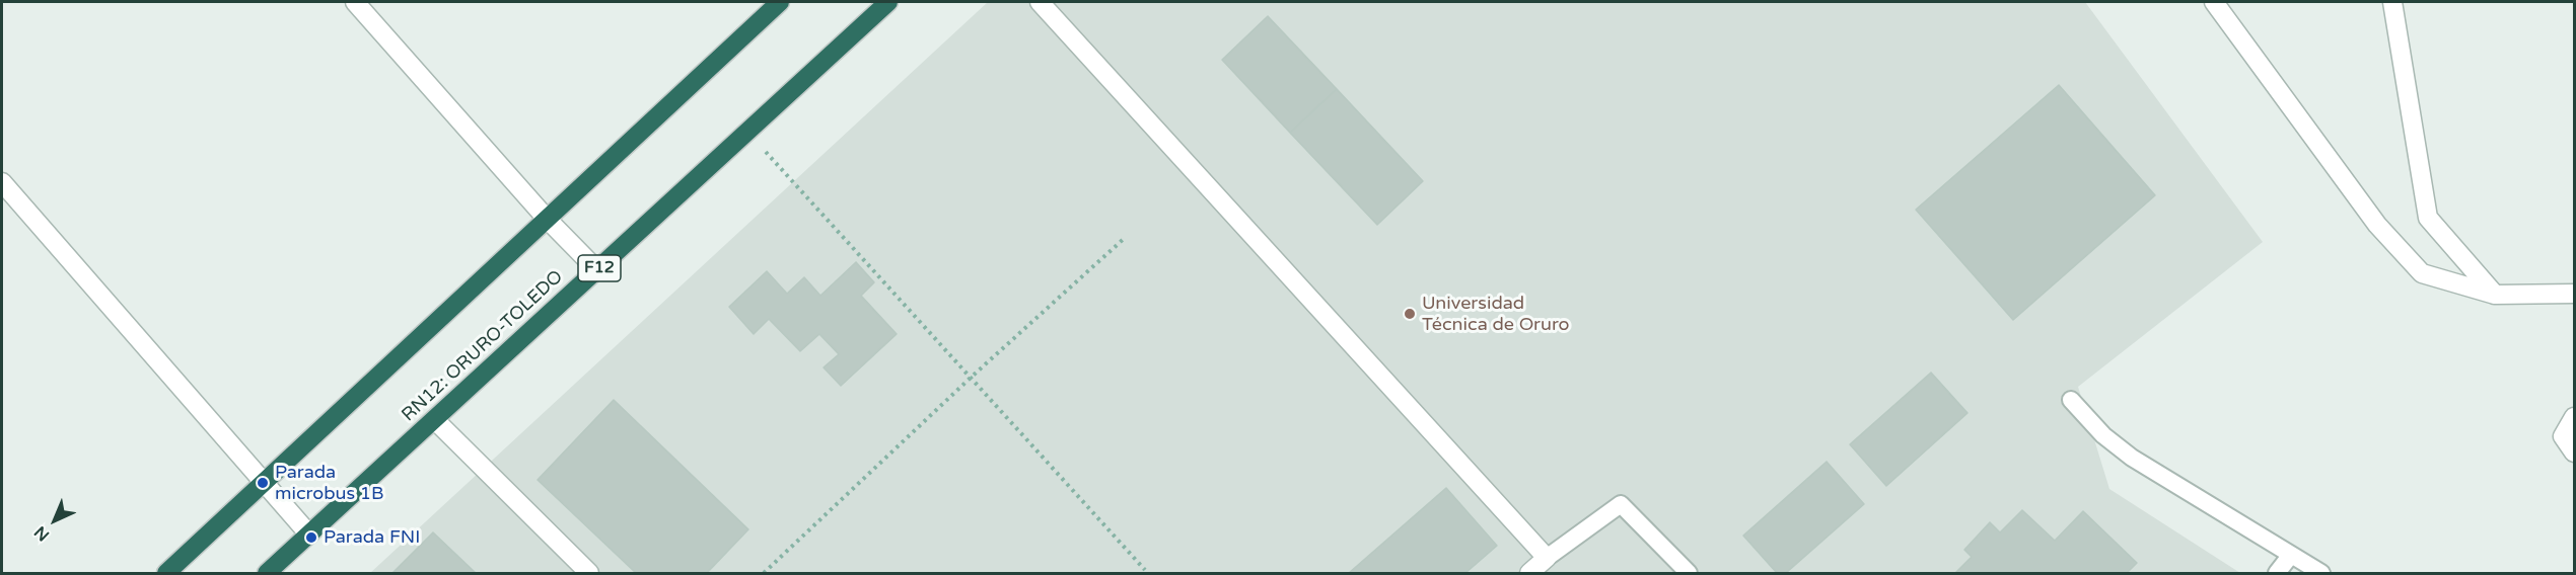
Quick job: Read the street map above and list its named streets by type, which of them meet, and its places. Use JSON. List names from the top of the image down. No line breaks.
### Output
{"streets":{"highway":["F12","RN12: ORURO-TOLEDO"]},"places":["Universidad Técnica de Oruro","Parada microbus 1B","Parada FNI"],"north":"bottom left"}
